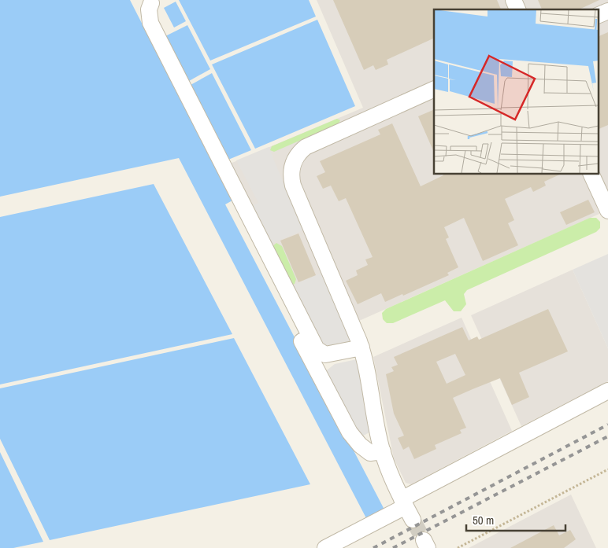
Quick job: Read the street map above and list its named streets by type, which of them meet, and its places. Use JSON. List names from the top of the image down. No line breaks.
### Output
{"scale_bar":"50 m"}
